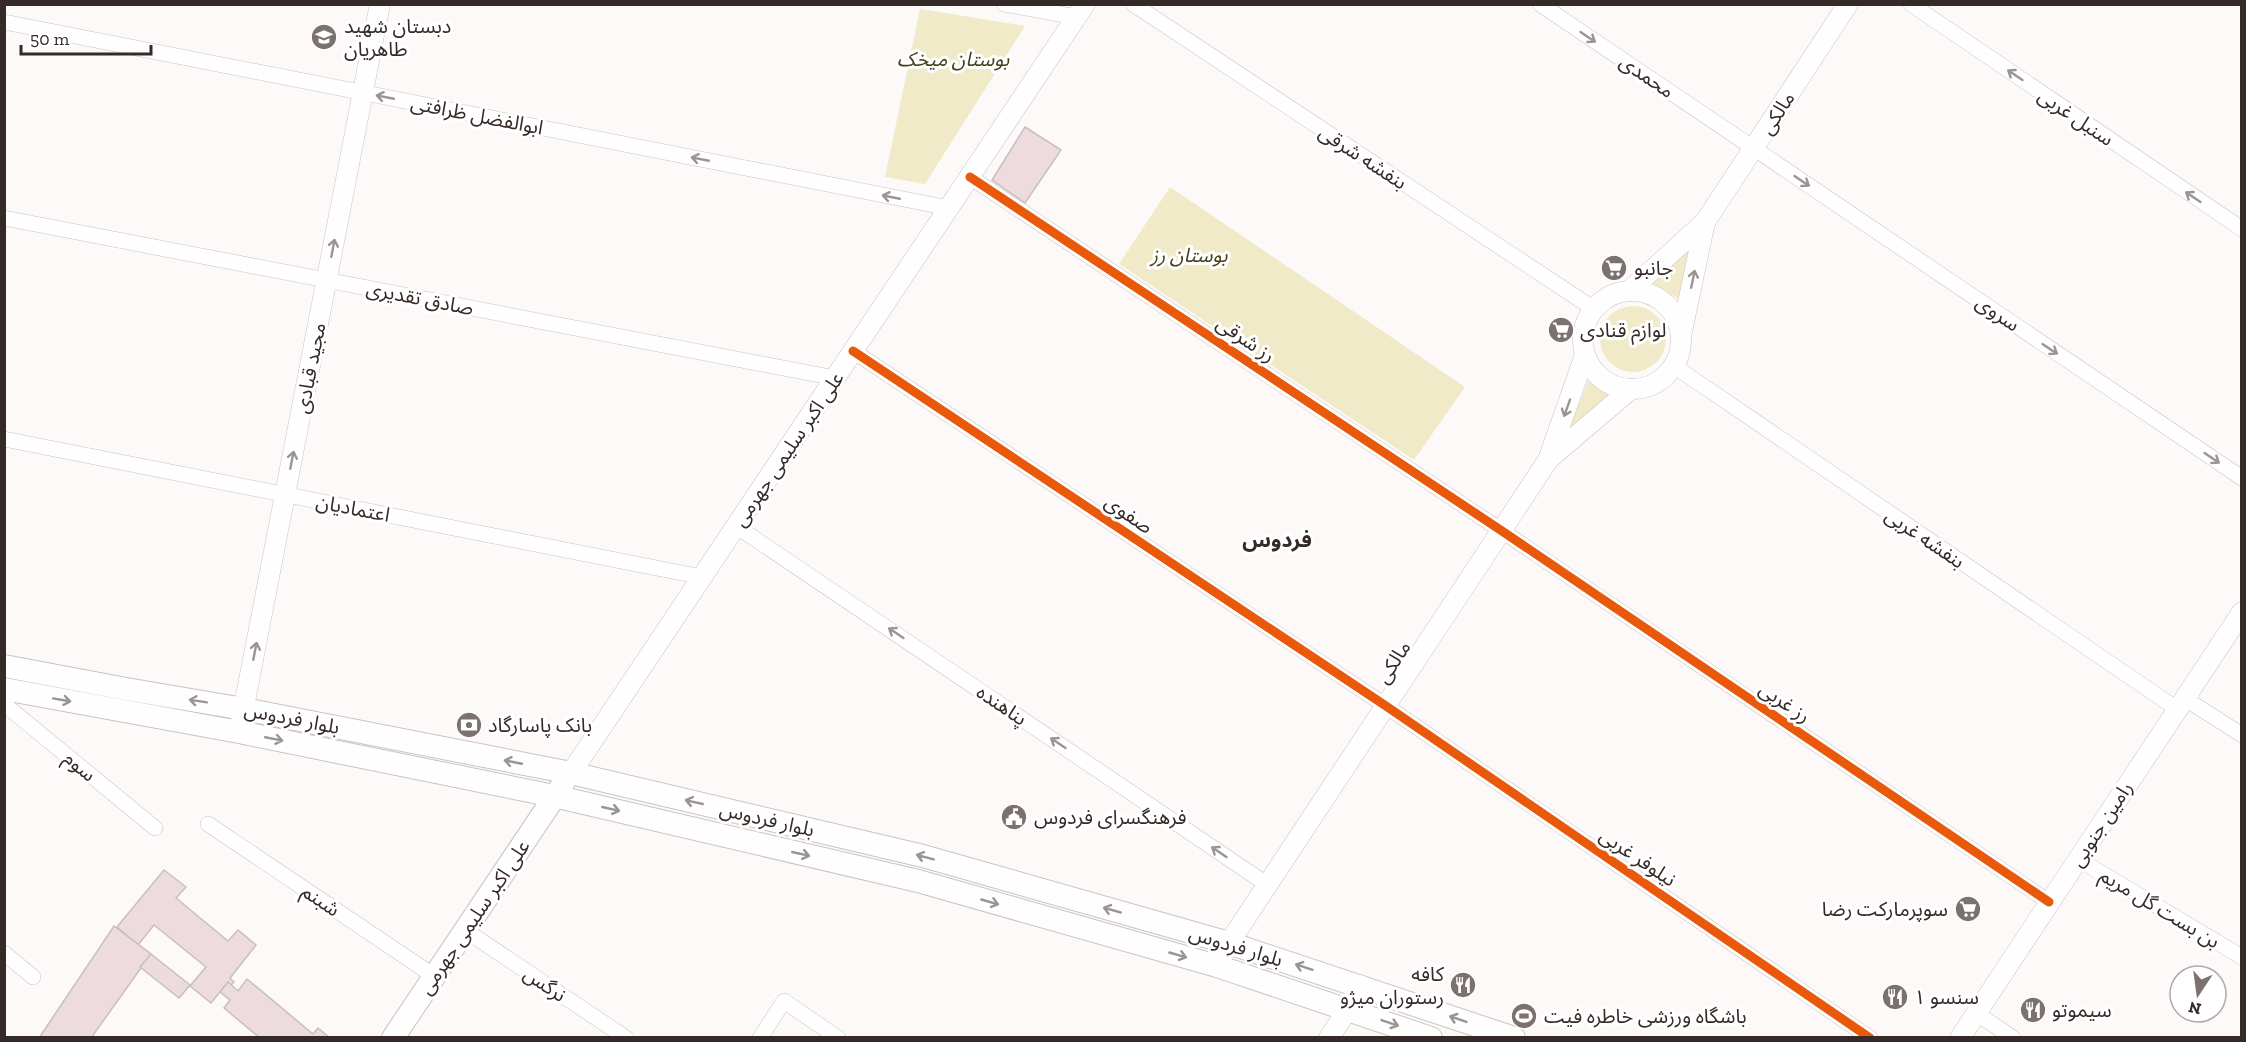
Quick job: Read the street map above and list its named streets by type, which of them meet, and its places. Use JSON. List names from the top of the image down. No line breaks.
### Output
{"streets":{"main road":["علی اکبر سلیمی جهرمی","بلوار فردوس"],"street":["محمدی","مالکی","ابوالفضل ظرافتی","سنبل غربی","بنفشه شرقی","صادق تقدیری","سروی","رز شرقی","مجید قبادی","اعتمادیان","صفوی","بنفشه غربی","رز غربی","پناهنده","سوم","رامین جنوبی","نیلوفر غربی","شبنم","بن بست گل مریم","نرگس"]},"crossings":[["محمدی","مالکی"],["محمدی","سروی"],["مالکی","بنفشه شرقی"],["مالکی","سروی"],["مالکی","رز شرقی"],["مالکی","صفوی"],["مالکی","بنفشه غربی"],["مالکی","رز غربی"],["مالکی","پناهنده"],["مالکی","بلوار فردوس"],["مالکی","نیلوفر غربی"],["ابوالفضل ظرافتی","مجید قبادی"],["ابوالفضل ظرافتی","علی اکبر سلیمی جهرمی"],["بنفشه شرقی","بنفشه غربی"],["صادق تقدیری","مجید قبادی"],["صادق تقدیری","علی اکبر سلیمی جهرمی"],["رز شرقی","علی اکبر سلیمی جهرمی"],["رز شرقی","رز غربی"],["مجید قبادی","اعتمادیان"],["مجید قبادی","بلوار فردوس"],["علی اکبر سلیمی جهرمی","اعتمادیان"],["علی اکبر سلیمی جهرمی","صفوی"],["علی اکبر سلیمی جهرمی","پناهنده"],["علی اکبر سلیمی جهرمی","بلوار فردوس"],["علی اکبر سلیمی جهرمی","شبنم"],["علی اکبر سلیمی جهرمی","نرگس"],["صفوی","نیلوفر غربی"],["بنفشه غربی","رامین جنوبی"],["رز غربی","رامین جنوبی"],["رامین جنوبی","بن بست گل مریم"]],"one_way":["محمدی","ابوالفضل ظرافتی","سنبل غربی","سروی","مجید قبادی","پناهنده"],"districts":["فردوس"],"parks":["بوستان میخک","بوستان رز"],"places":{"school or university":["دبستان شهید طاهریان"],"supermarket":["جانبو","لوازم قنادی","سوپرمارکت رضا"],"bank":["بانک پاسارگاد"],"public building":["فرهنگسرای فردوس"],"restaurant":["کافه رستوران ميژو","۱ سنسو","سیموتو"],"sports":["باشگاه ورزشی خاطره فیت"]},"scale_bar":"50 m","north":"bottom"}
